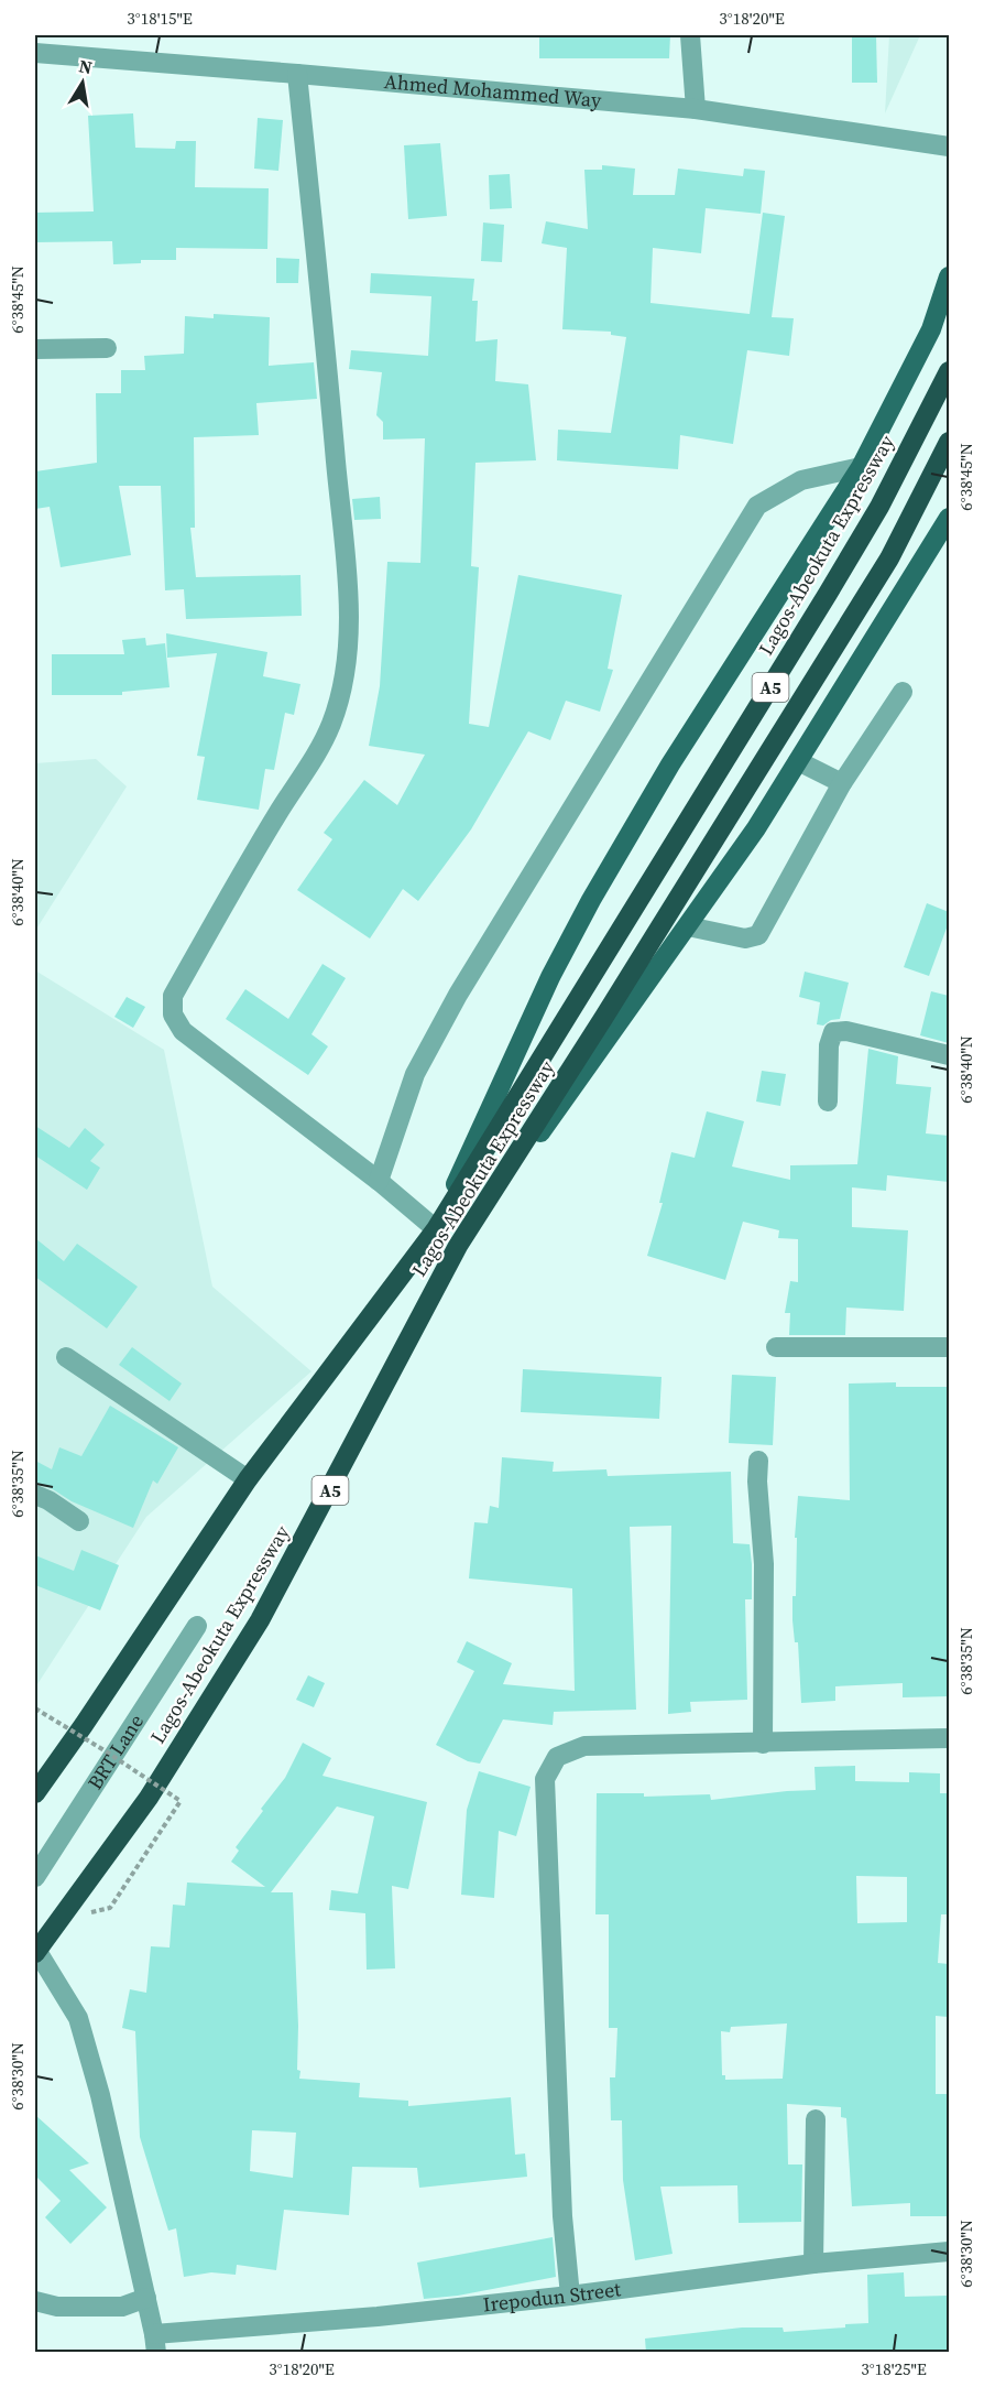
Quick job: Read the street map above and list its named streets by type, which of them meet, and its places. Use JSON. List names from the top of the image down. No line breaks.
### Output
{"streets":{"highway":["Lagos-Abeokuta Expressway","A5"],"street":["Ahmed Mohammed Way","BRT Lane","Irepodun Street"]},"north":"top","coordinates":["3°18'15\"E","3°18'20\"E","6°38'45\"N","6°38'40\"N","6°38'35\"N","6°38'30\"N","3°18'25\"E"]}
